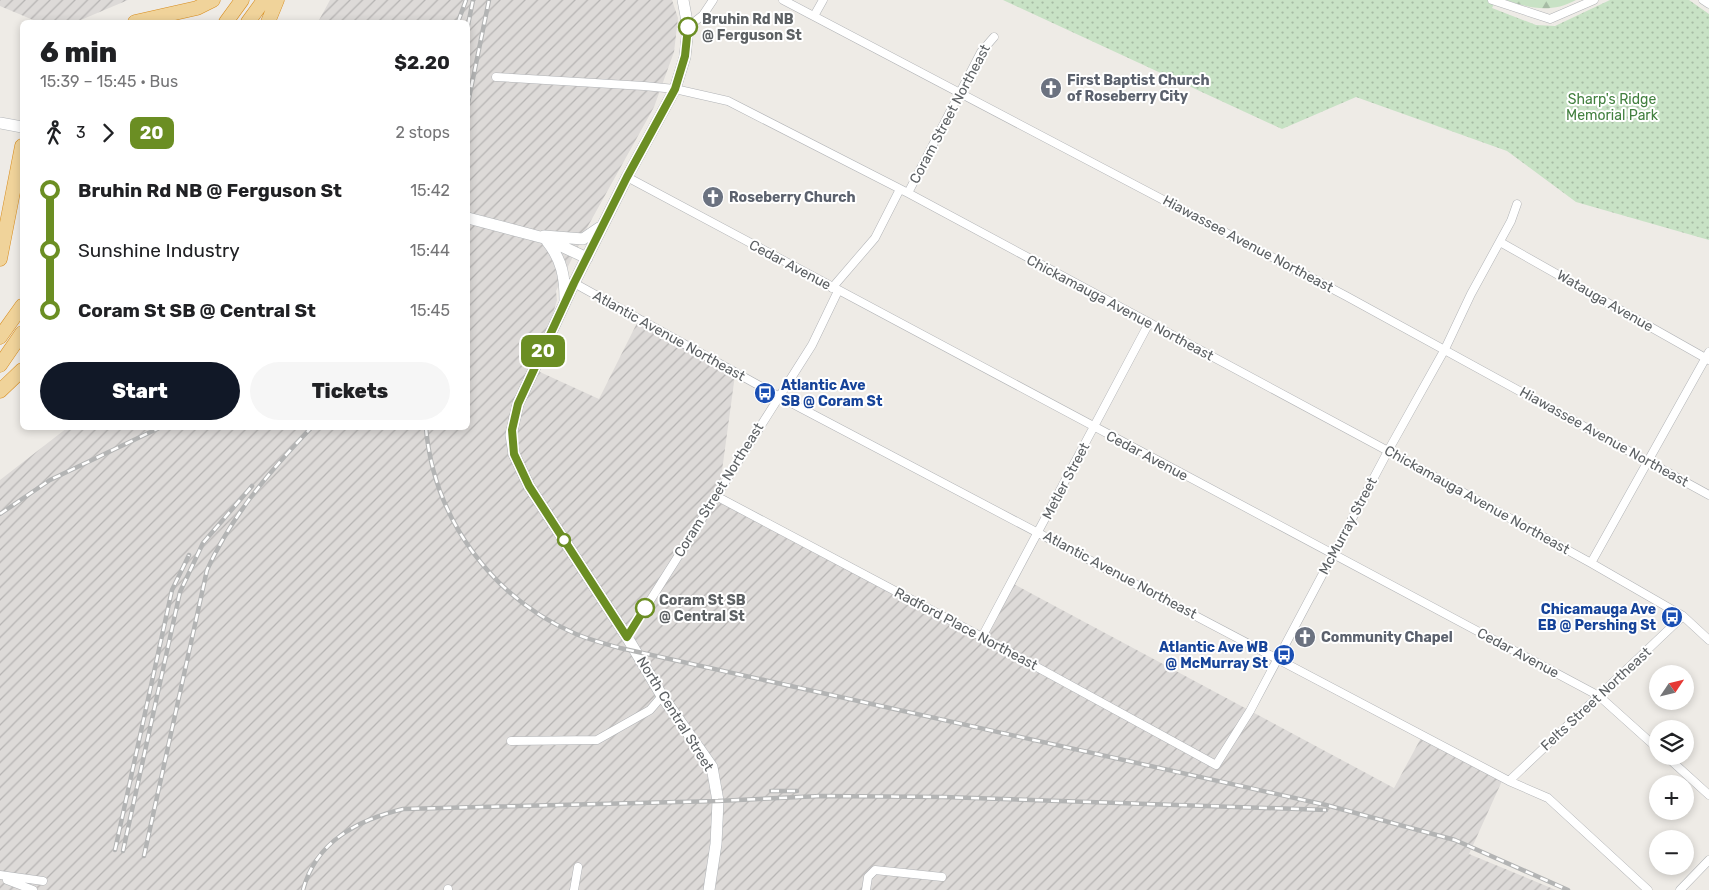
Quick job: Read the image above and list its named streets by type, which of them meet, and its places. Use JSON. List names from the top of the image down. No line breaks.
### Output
{"streets":{"main road":["North Central Street"],"street":["Coram Street Northeast","Hiawassee Avenue Northeast","Cedar Avenue","Watauga Avenue","Chickamauga Avenue Northeast","Atlantic Avenue Northeast","Metler Street","McMurray Street","Radford Place Northeast","Felts Street Northeast"]},"crossings":[["Coram Street Northeast","Hiawassee Avenue Northeast"],["Coram Street Northeast","Cedar Avenue"],["Coram Street Northeast","Chickamauga Avenue Northeast"],["Coram Street Northeast","Atlantic Avenue Northeast"],["Coram Street Northeast","Radford Place Northeast"],["Coram Street Northeast","North Central Street"],["Hiawassee Avenue Northeast","McMurray Street"],["Cedar Avenue","Metler Street"],["Cedar Avenue","McMurray Street"],["Cedar Avenue","Felts Street Northeast"],["Cedar Avenue","North Central Street"],["Watauga Avenue","McMurray Street"],["Chickamauga Avenue Northeast","Metler Street"],["Chickamauga Avenue Northeast","McMurray Street"],["Chickamauga Avenue Northeast","Felts Street Northeast"],["Chickamauga Avenue Northeast","North Central Street"],["Atlantic Avenue Northeast","Metler Street"],["Atlantic Avenue Northeast","McMurray Street"],["Atlantic Avenue Northeast","Felts Street Northeast"],["Atlantic Avenue Northeast","North Central Street"],["Metler Street","Radford Place Northeast"],["McMurray Street","Radford Place Northeast"]],"parks":["Sharp's Ridge Memorial Park"],"places":{"other":["Bruhin Rd NB @ Ferguson St","Coram St SB @ Central St"],"church":["First Baptist Church of Roseberry City","Roseberry Church","Community Chapel"],"bus stop":["Atlantic Ave SB @ Coram St","Chicamauga Ave EB @ Pershing St","Atlantic Ave WB @ McMurray St"]},"lines":["bus line 20"],"north":"top right","page":{"on_map":"20","heading":["6 min","15:39 – 15:45 · Bus","$2.20"],"legs":["3","20","2 stops"],"list":[{"name":"Bruhin Rd NB @ Ferguson St","value":"15:42"},{"name":"Sunshine Industry","value":"15:44"},{"name":"Coram St SB @ Central St","value":"15:45"}],"buttons":["Start","Tickets"],"map_buttons":["+","−"]}}
